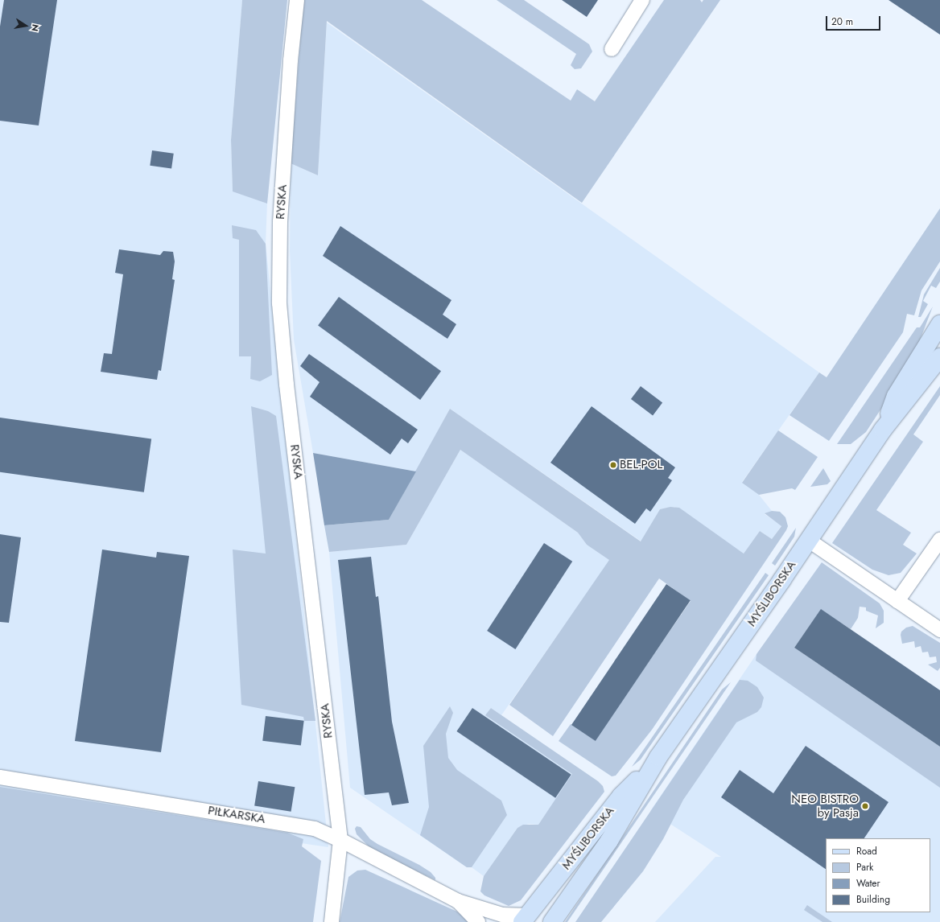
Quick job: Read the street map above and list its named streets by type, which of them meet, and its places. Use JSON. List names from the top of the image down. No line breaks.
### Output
{"streets":{"main road":["MYŚLIBORSKA"],"street":["RYSKA","PIŁKARSKA"]},"crossings":[["RYSKA","PIŁKARSKA"],["MYŚLIBORSKA","PIŁKARSKA"]],"places":["BEL-POL","NEO BISTRO by Pasja"],"legend":["Road","Park","Water","Building"],"scale_bar":"20 m","north":"right"}
